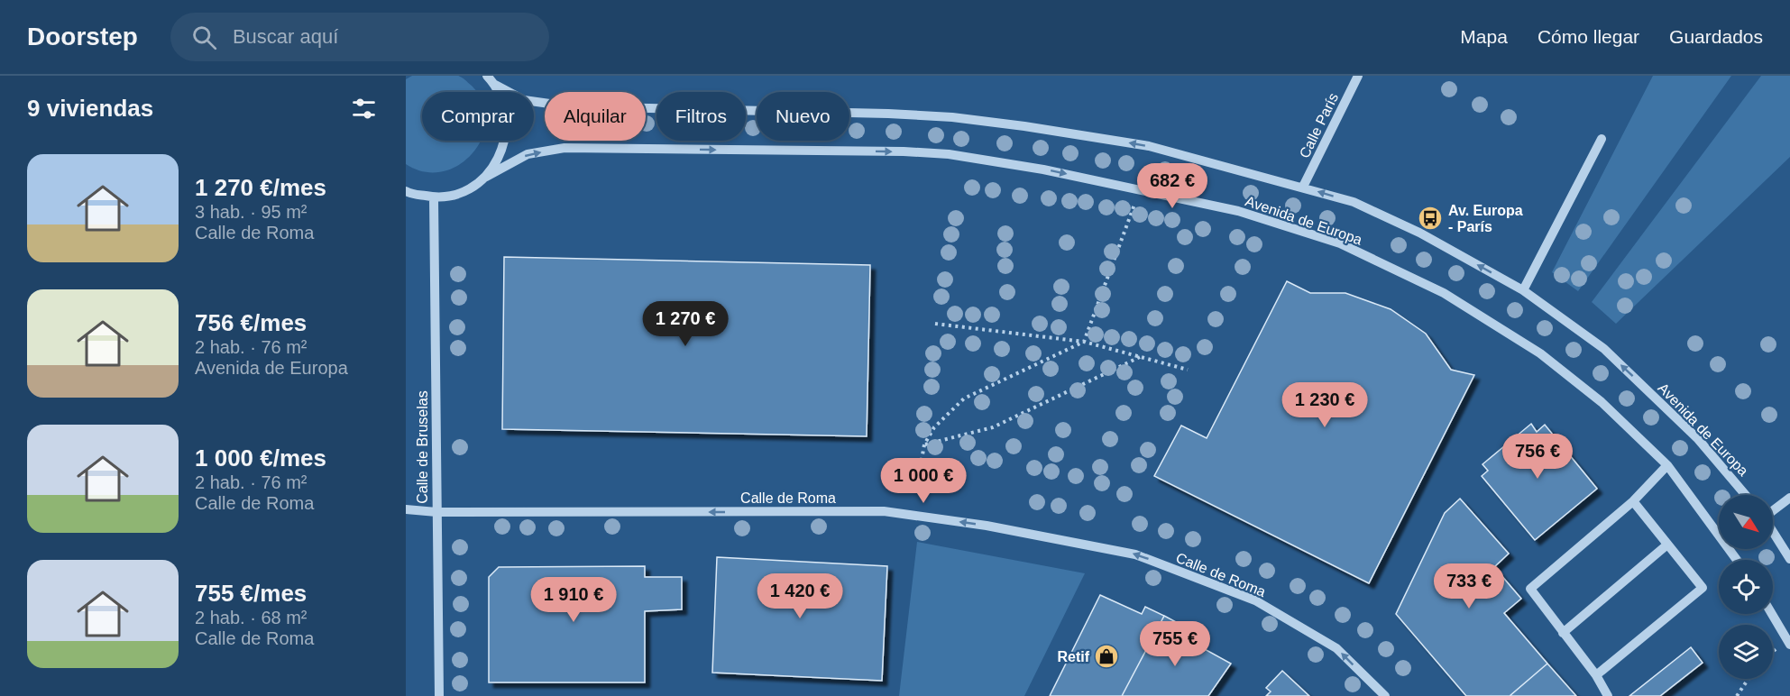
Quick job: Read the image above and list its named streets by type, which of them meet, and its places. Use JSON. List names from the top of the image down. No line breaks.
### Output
{"streets":{"street":["Calle París","Avenida de Europa","Calle de Bruselas","Calle de Roma"]},"crossings":[["Calle París","Avenida de Europa"],["Avenida de Europa","Calle de Bruselas"],["Calle de Bruselas","Calle de Roma"]],"one_way":["Calle de Roma"],"places":{"bus stop":["Av. Europa - París"],"shop":["Retif"]},"north":"bottom right","page":{"header":"Doorstep","search":"Buscar aquí","nav":["Mapa","Cómo llegar","Guardados"],"heading":"9 viviendas","chip":["Comprar","Alquilar","Filtros","Nuevo"],"list":[{"name":"1 270 €/mes","note":"3 hab. · 95 m² · Calle de Roma"},{"name":"756 €/mes","note":"2 hab. · 76 m² · Avenida de Europa"},{"name":"1 000 €/mes","note":"2 hab. · 76 m² · Calle de Roma"},{"name":"755 €/mes","note":"2 hab. · 68 m² · Calle de Roma"}],"price":["682 €","1 270 €","1 230 €","756 €","1 000 €","733 €","1 420 €","1 910 €","755 €"]}}
